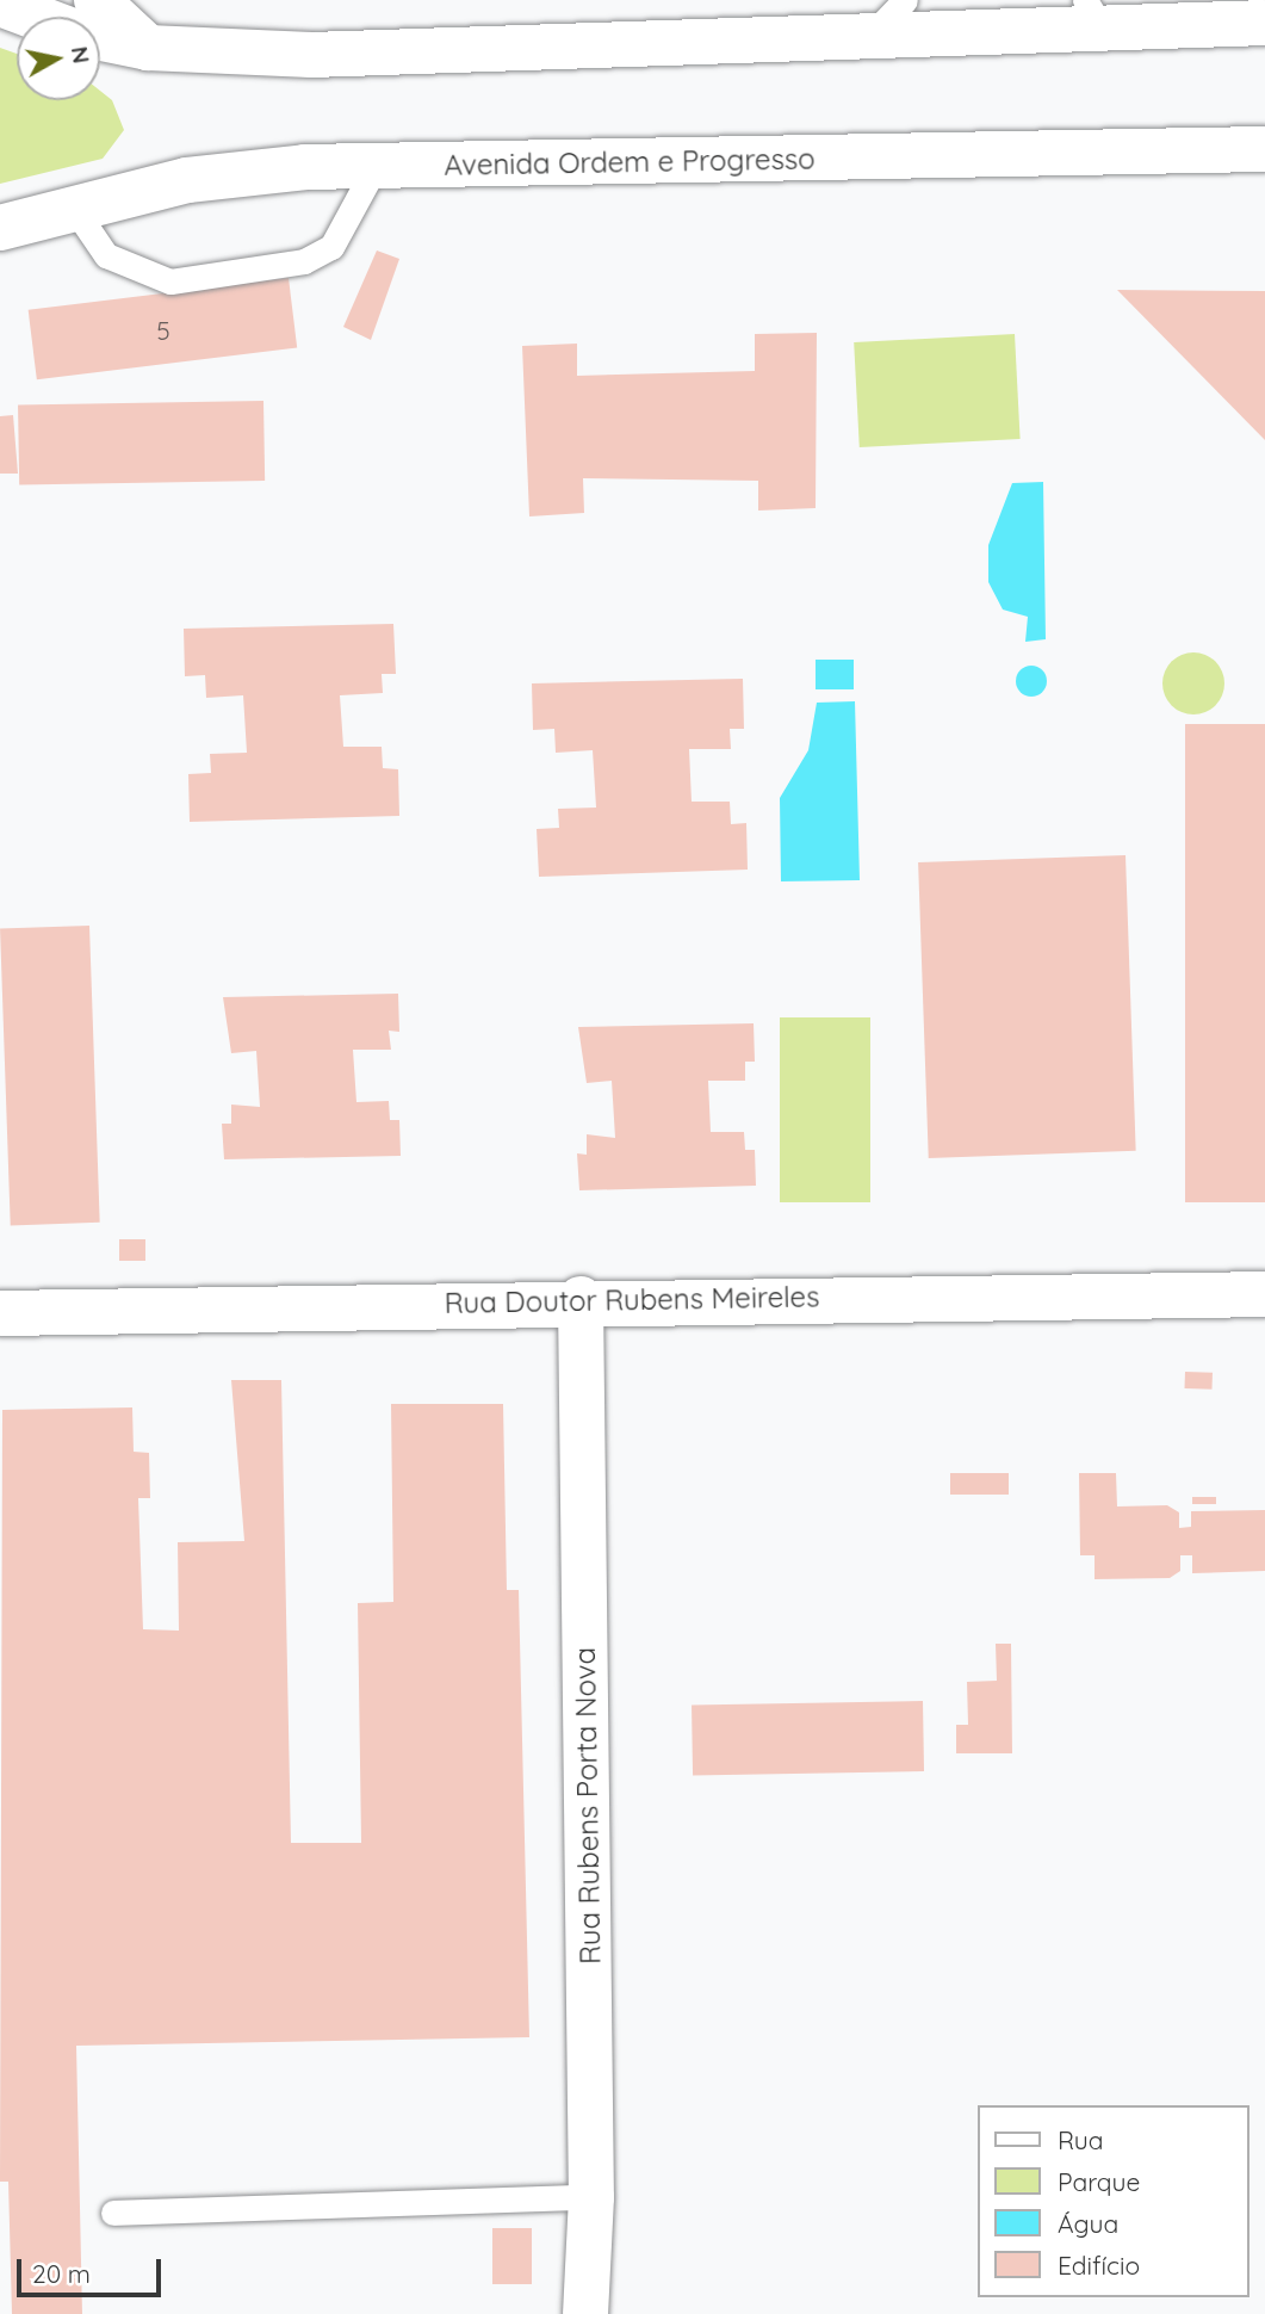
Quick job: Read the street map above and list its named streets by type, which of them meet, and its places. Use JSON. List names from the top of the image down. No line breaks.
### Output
{"streets":{"main road":["Avenida Ordem e Progresso","Rua Doutor Rubens Meireles","Rua Rubens Porta Nova"]},"crossings":[["Rua Doutor Rubens Meireles","Rua Rubens Porta Nova"]],"house_numbers":["5"],"legend":["Rua","Parque","Água","Edifício"],"scale_bar":"20 m","north":"right"}
